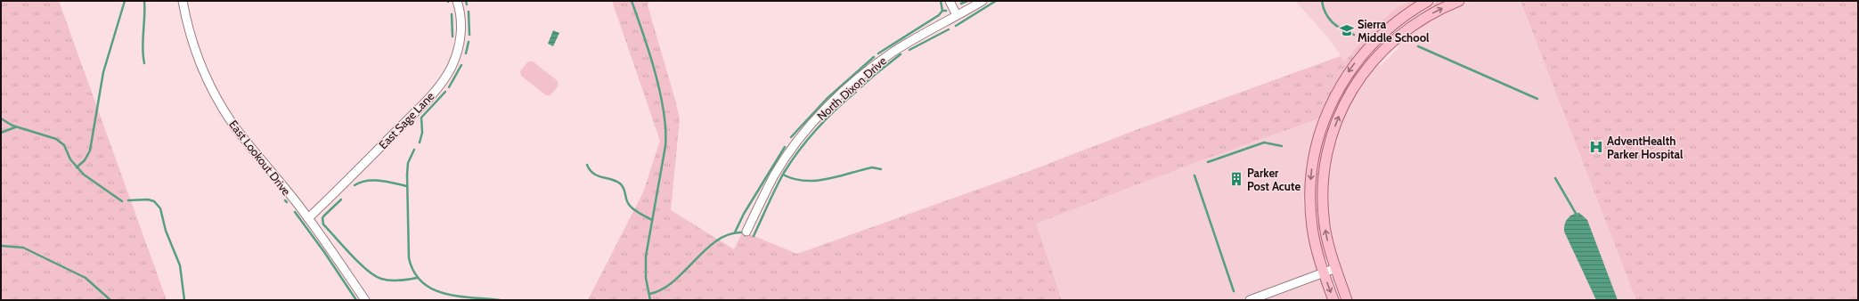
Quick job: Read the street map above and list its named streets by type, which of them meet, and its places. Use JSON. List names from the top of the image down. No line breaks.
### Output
{"streets":{"street":["North Dixon Drive","East Sage Lane","East Lookout Drive"]},"crossings":[["East Sage Lane","East Lookout Drive"]],"places":{"school or university":["Sierra Middle School"],"hospital":["AdventHealth Parker Hospital"],"building":["Parker Post Acute"]}}
